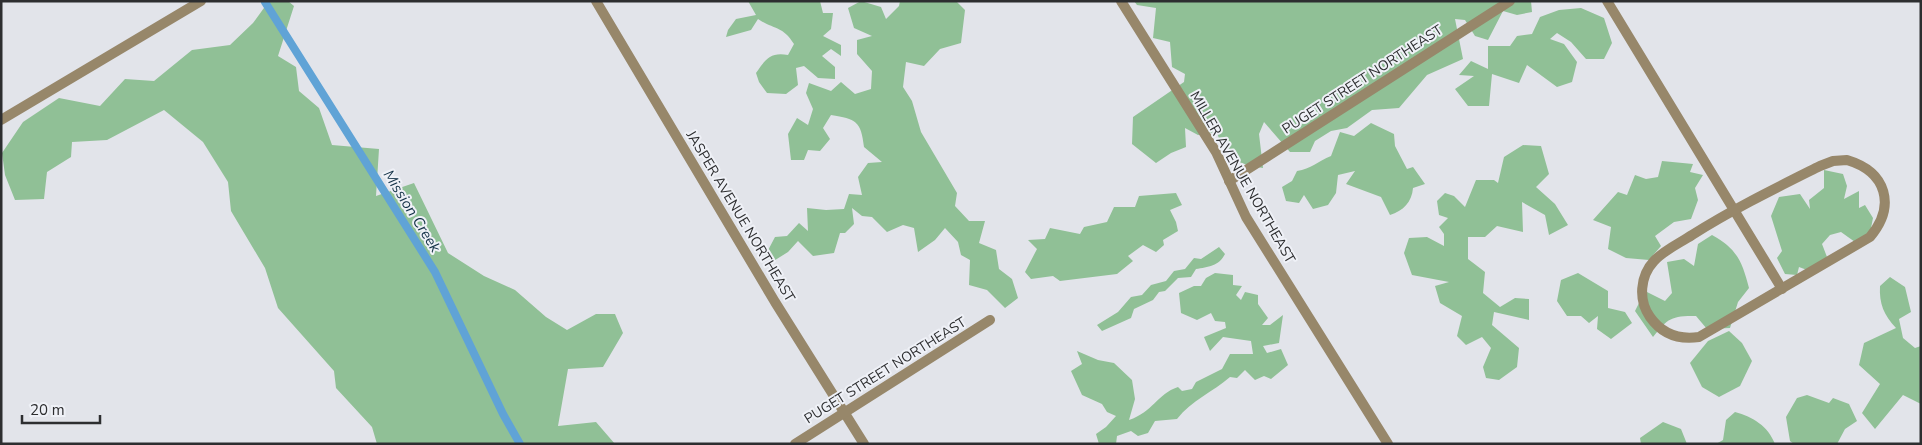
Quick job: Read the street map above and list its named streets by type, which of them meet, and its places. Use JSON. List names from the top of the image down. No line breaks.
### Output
{"streets":{"street":["PUGET STREET NORTHEAST","MILLER AVENUE NORTHEAST","JASPER AVENUE NORTHEAST"]},"crossings":[["PUGET STREET NORTHEAST","MILLER AVENUE NORTHEAST"],["PUGET STREET NORTHEAST","JASPER AVENUE NORTHEAST"]],"water":["Mission Creek"],"scale_bar":"20 m"}
